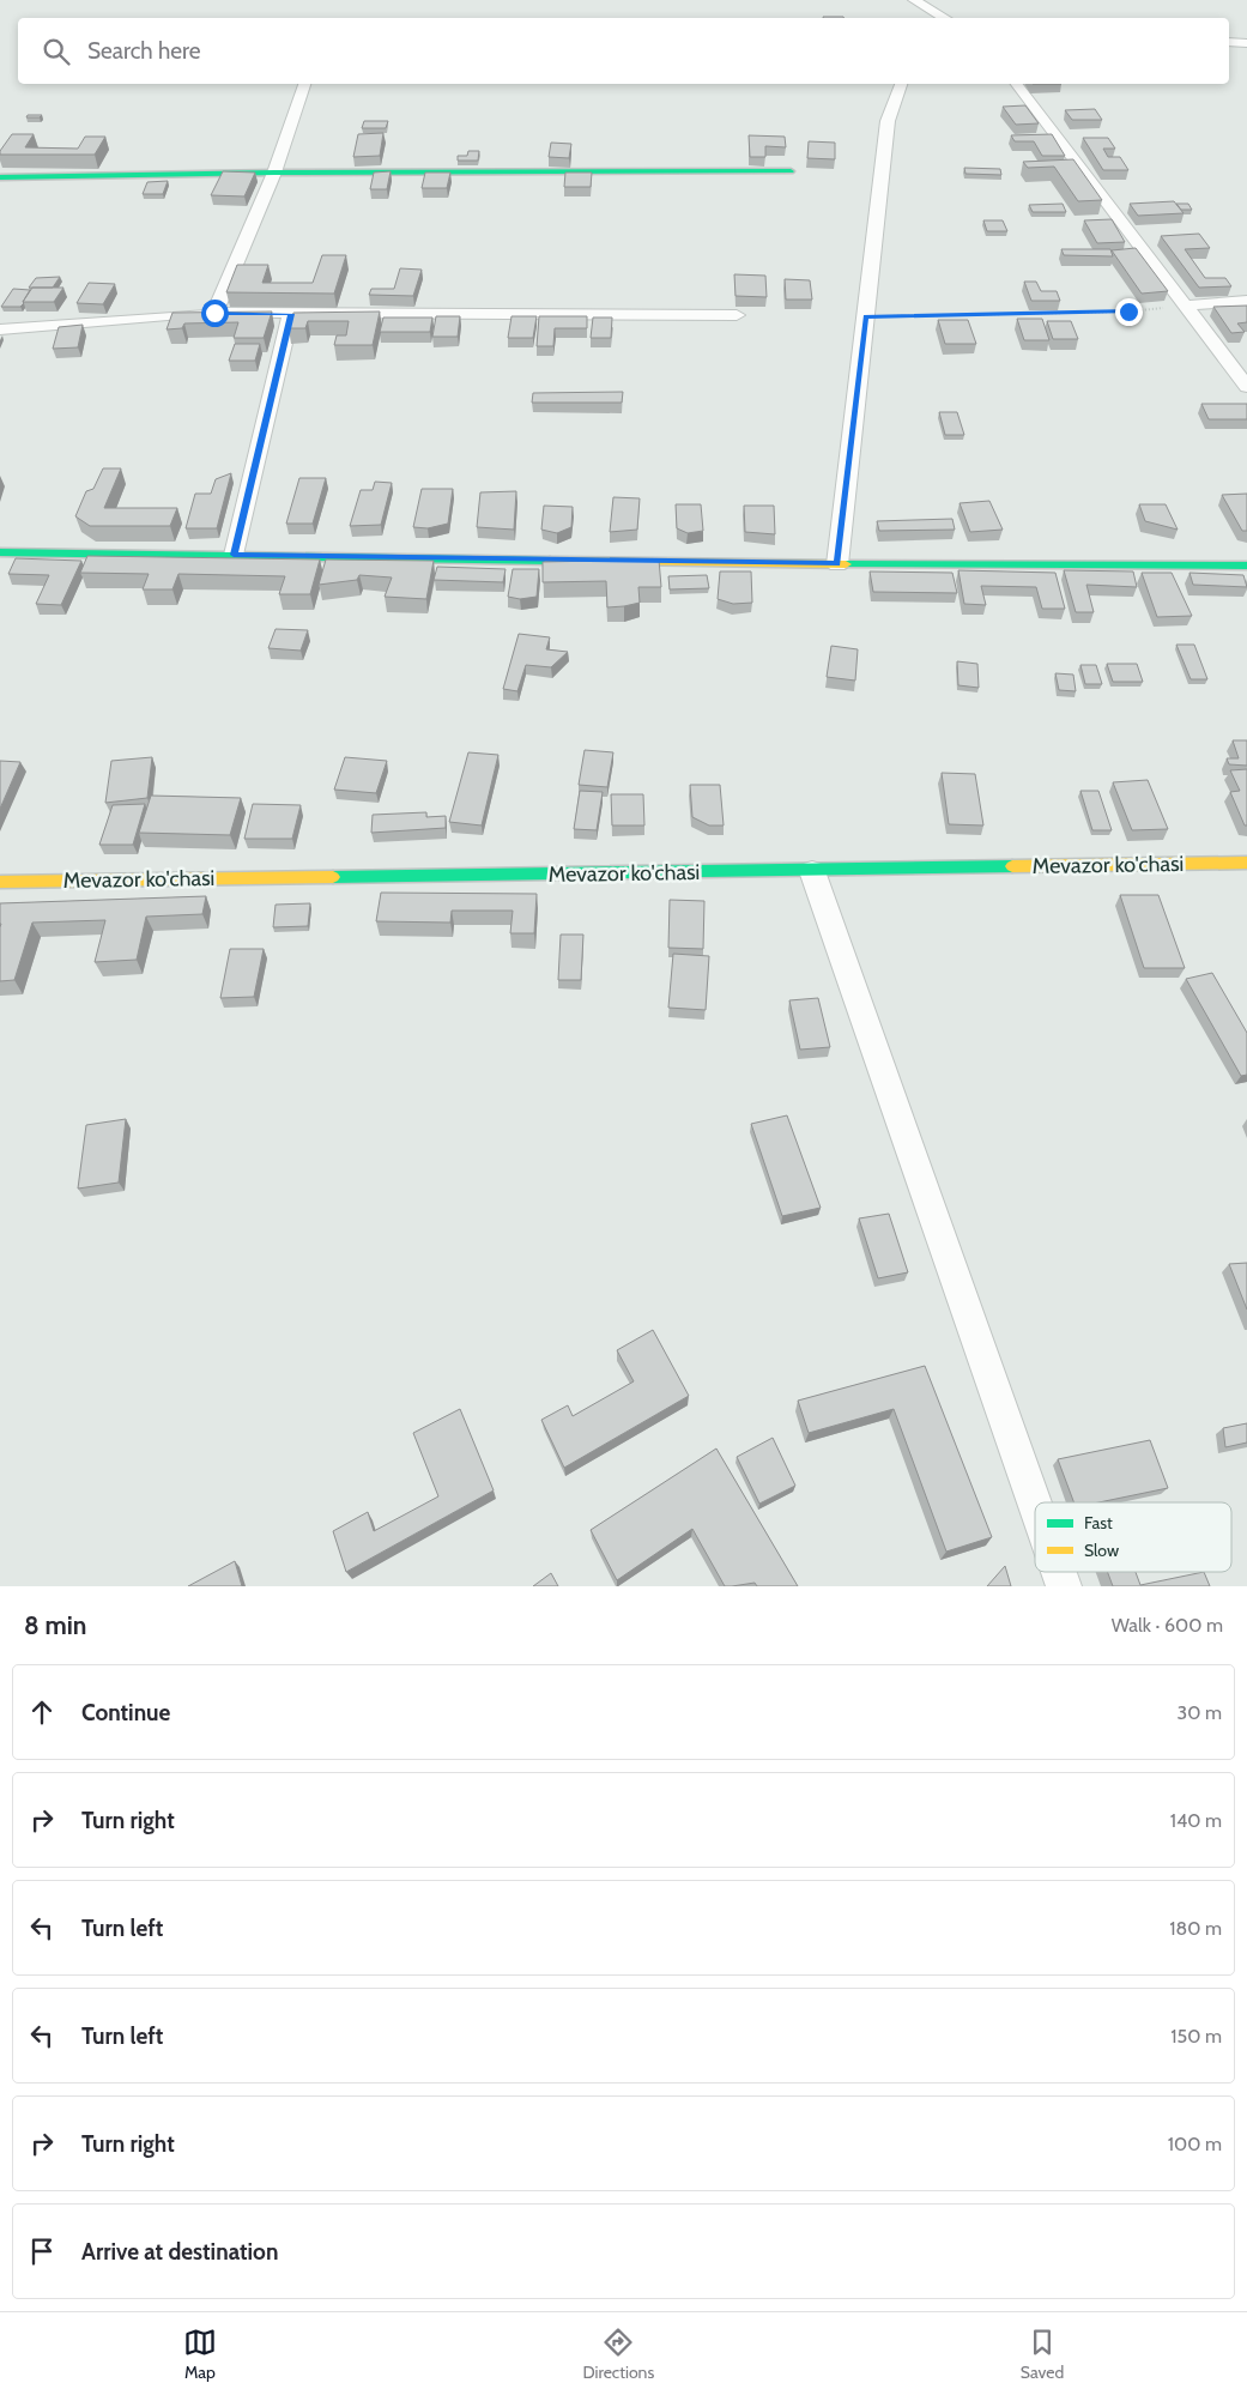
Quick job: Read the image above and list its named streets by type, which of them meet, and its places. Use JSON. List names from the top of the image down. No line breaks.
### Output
{"streets":{"street":["Mevazor ko'chasi"]},"legend":["Fast","Slow"],"page":{"search":"Search here","heading":["8 min","Walk · 600 m"],"list":[["Continue","30 m"],["Turn right","140 m"],["Turn left","180 m"],["Turn left","150 m"],["Turn right","100 m"],"Arrive at destination"],"nav":["Map","Directions","Saved"]}}
